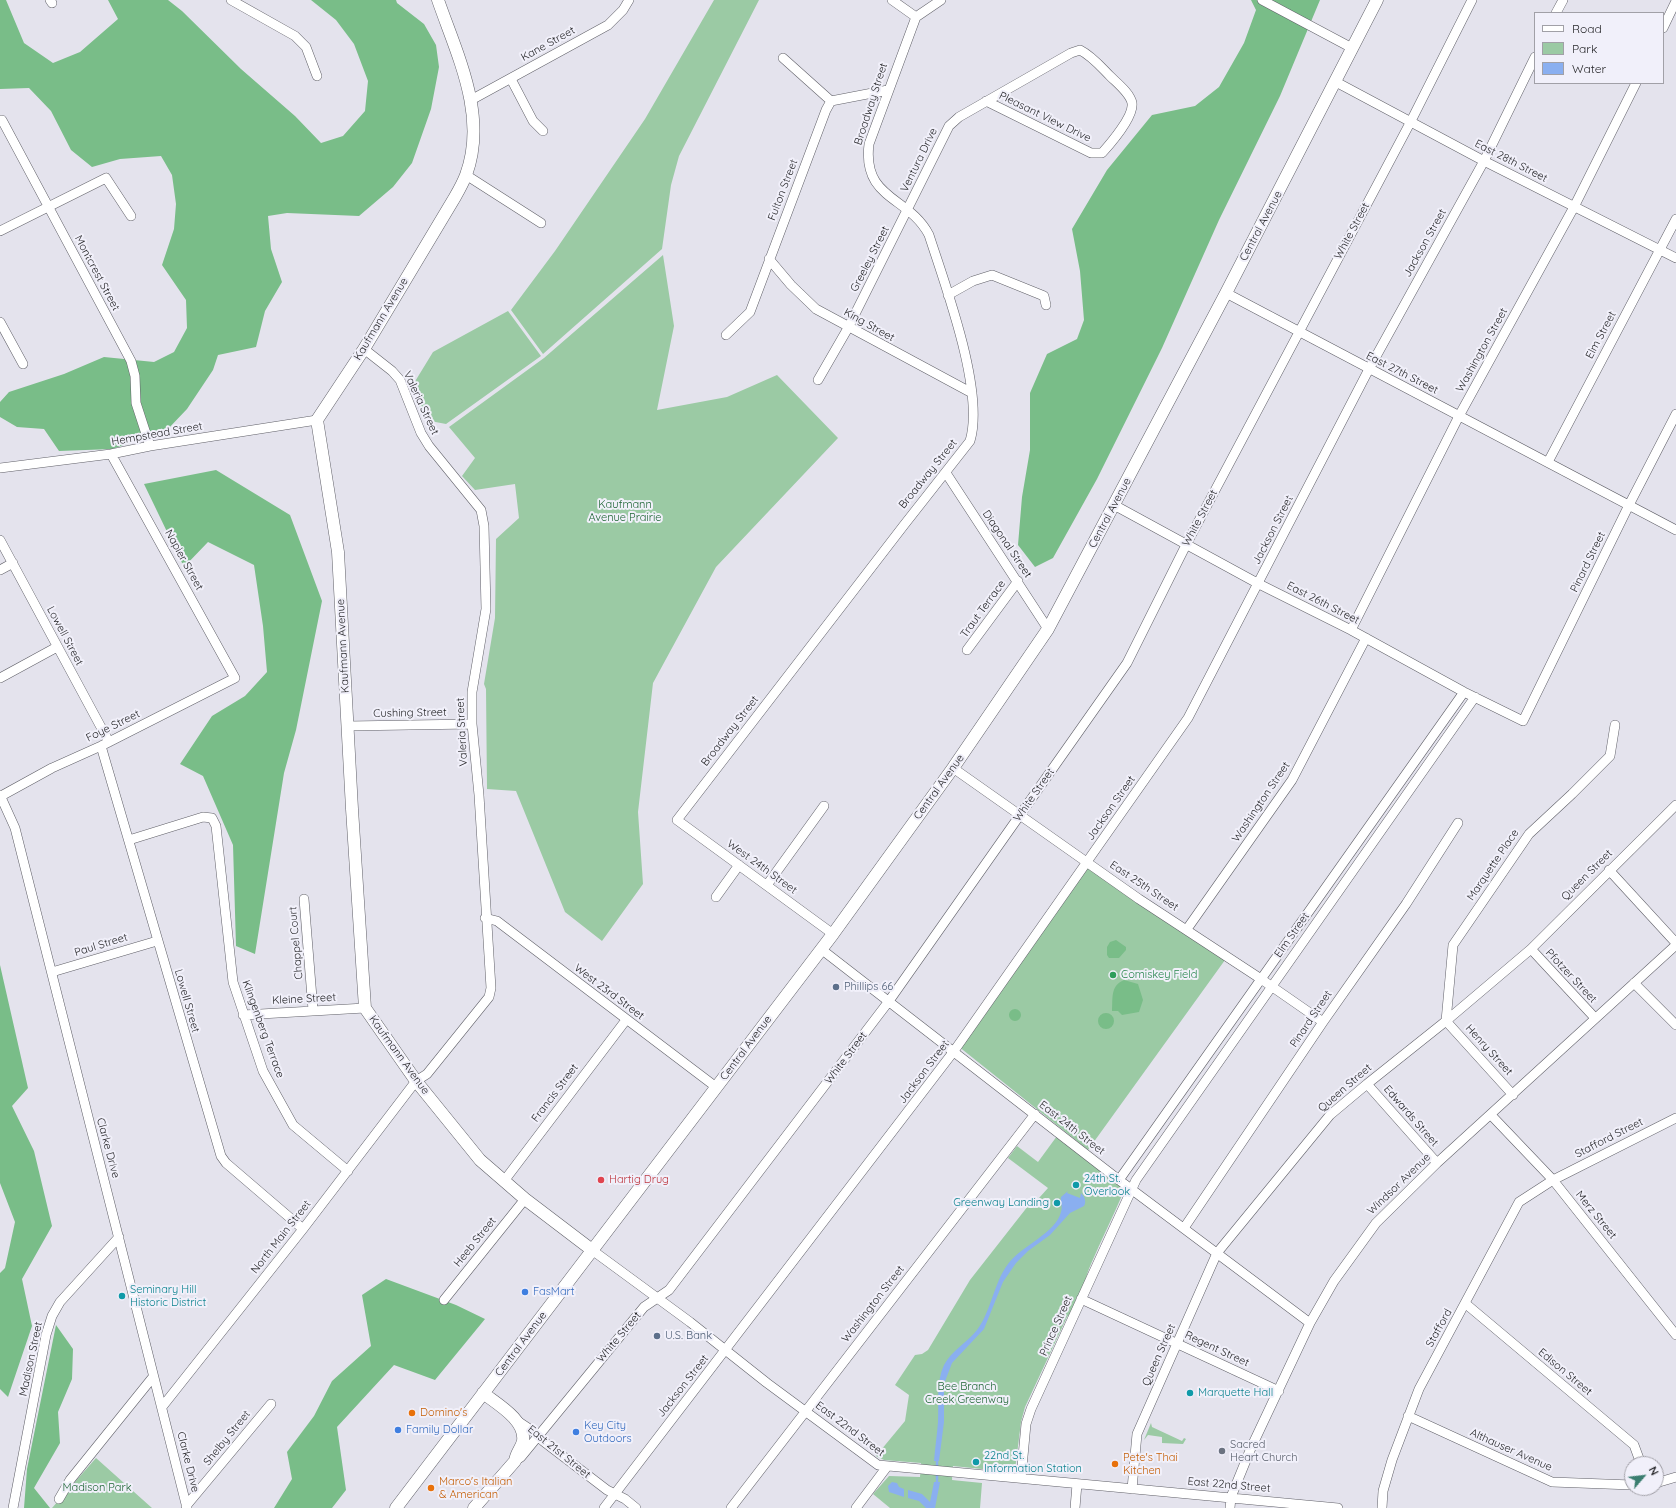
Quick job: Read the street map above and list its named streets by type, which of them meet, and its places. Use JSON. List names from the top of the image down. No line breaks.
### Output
{"streets":{"main road":["Central Avenue","White Street","Kaufmann Avenue","East 21st Street"],"street":["Kane Street","Broadway Street","Pleasant View Drive","Ventura Drive","East 28th Street","Fulton Street","Jackson Street","Greeley Street","Montcrest Street","King Street","Elm Street","Washington Street","East 27th Street","Valeria Street","Hempstead Street","Diagonal Street","Napier Street","Pinard Street","East 26th Street","Traut Terrace","Lowell Street","Cushing Street","Foye Street","Marquette Place","West 24th Street","Queen Street","East 25th Street","Chappel Court","Paul Street","Pfotzer Street","West 23rd Street","Kleine Street","Klingenberg Terrace","Henry Street","Francis Street","Edwards Street","East 24th Street","Stafford Street","Clarke Drive","Windsor Avenue","Merz Street","North Main Street","Heeb Street","Prince Street","Stafford","Regent Street","Madison Street","Edison Street","East 22nd Street","Shelby Street","Althauser Avenue"]},"crossings":[["Kane Street","Kaufmann Avenue"],["Broadway Street","Ventura Drive"],["Broadway Street","Greeley Street"],["Broadway Street","King Street"],["Broadway Street","Diagonal Street"],["Broadway Street","West 24th Street"],["Pleasant View Drive","Ventura Drive"],["Ventura Drive","Greeley Street"],["East 28th Street","Central Avenue"],["East 28th Street","White Street"],["East 28th Street","Jackson Street"],["East 28th Street","Elm Street"],["East 28th Street","Washington Street"],["Fulton Street","King Street"],["Central Avenue","Kaufmann Avenue"],["Central Avenue","East 27th Street"],["Central Avenue","Diagonal Street"],["Central Avenue","East 26th Street"],["Central Avenue","West 24th Street"],["Central Avenue","East 25th Street"],["Central Avenue","West 23rd Street"],["Central Avenue","East 24th Street"],["Central Avenue","East 22nd Street"],["Central Avenue","East 21st Street"],["White Street","East 27th Street"],["White Street","East 26th Street"],["White Street","East 25th Street"],["White Street","East 24th Street"],["White Street","East 22nd Street"],["White Street","East 21st Street"],["Jackson Street","East 27th Street"],["Jackson Street","East 26th Street"],["Jackson Street","East 25th Street"],["Jackson Street","East 24th Street"],["Jackson Street","East 22nd Street"],["Jackson Street","East 21st Street"],["Greeley Street","King Street"],["Montcrest Street","Hempstead Street"],["Kaufmann Avenue","Valeria Street"],["Kaufmann Avenue","Hempstead Street"],["Kaufmann Avenue","Cushing Street"],["Kaufmann Avenue","Kleine Street"],["Kaufmann Avenue","Francis Street"],["Kaufmann Avenue","North Main Street"],["Kaufmann Avenue","Heeb Street"],["Kaufmann Avenue","East 22nd Street"],["Elm Street","East 27th Street"],["Elm Street","East 26th Street"],["Elm Street","East 25th Street"],["Elm Street","East 24th Street"],["Elm Street","Prince Street"],["Washington Street","East 27th Street"],["Washington Street","East 26th Street"],["Washington Street","East 25th Street"],["Washington Street","East 24th Street"],["Washington Street","East 22nd Street"],["East 27th Street","Pinard Street"],["Valeria Street","Cushing Street"],["Valeria Street","West 23rd Street"],["Valeria Street","North Main Street"],["Hempstead Street","Napier Street"],["Diagonal Street","Traut Terrace"],["Napier Street","Foye Street"],["Pinard Street","East 26th Street"],["Pinard Street","East 25th Street"],["Pinard Street","East 24th Street"],["Lowell Street","Foye Street"],["Lowell Street","Paul Street"],["Lowell Street","Klingenberg Terrace"],["Lowell Street","North Main Street"],["Foye Street","Clarke Drive"],["Marquette Place","Queen Street"],["Marquette Place","Henry Street"],["Queen Street","Pfotzer Street"],["Queen Street","Henry Street"],["Queen Street","Edwards Street"],["Queen Street","East 24th Street"],["Queen Street","Regent Street"],["Queen Street","East 22nd Street"],["Chappel Court","Kleine Street"],["Paul Street","Clarke Drive"],["Pfotzer Street","Windsor Avenue"],["West 23rd Street","Francis Street"],["Kleine Street","Klingenberg Terrace"],["Klingenberg Terrace","North Main Street"],["Henry Street","Windsor Avenue"],["Edwards Street","Windsor Avenue"],["East 24th Street","Windsor Avenue"],["East 24th Street","Prince Street"],["Stafford Street","Merz Street"],["Stafford Street","Stafford"],["Clarke Drive","North Main Street"],["Clarke Drive","Madison Street"],["Clarke Drive","Shelby Street"],["Windsor Avenue","Merz Street"],["Windsor Avenue","Regent Street"],["Windsor Avenue","East 22nd Street"],["Merz Street","Stafford"],["Prince Street","Regent Street"],["Prince Street","East 22nd Street"],["Stafford","Edison Street"],["Stafford","Althauser Avenue"]],"parks":["Kaufmann Avenue Prairie","Bee Branch Creek Greenway","Madison Park"],"places":["Comiskey Field","Phillips 66","Hartig Drug","24th St. Overlook","Greenway Landing","FasMart","Seminary Hill Historic District","U.S. Bank","Marquette Hall","Domino's","Family Dollar","Key City Outdoors","Sacred Heart Church","22nd St. Information Station","Pete's Thai Kitchen","Marco's Italian & American"],"legend":["Road","Park","Water"],"north":"top right"}
